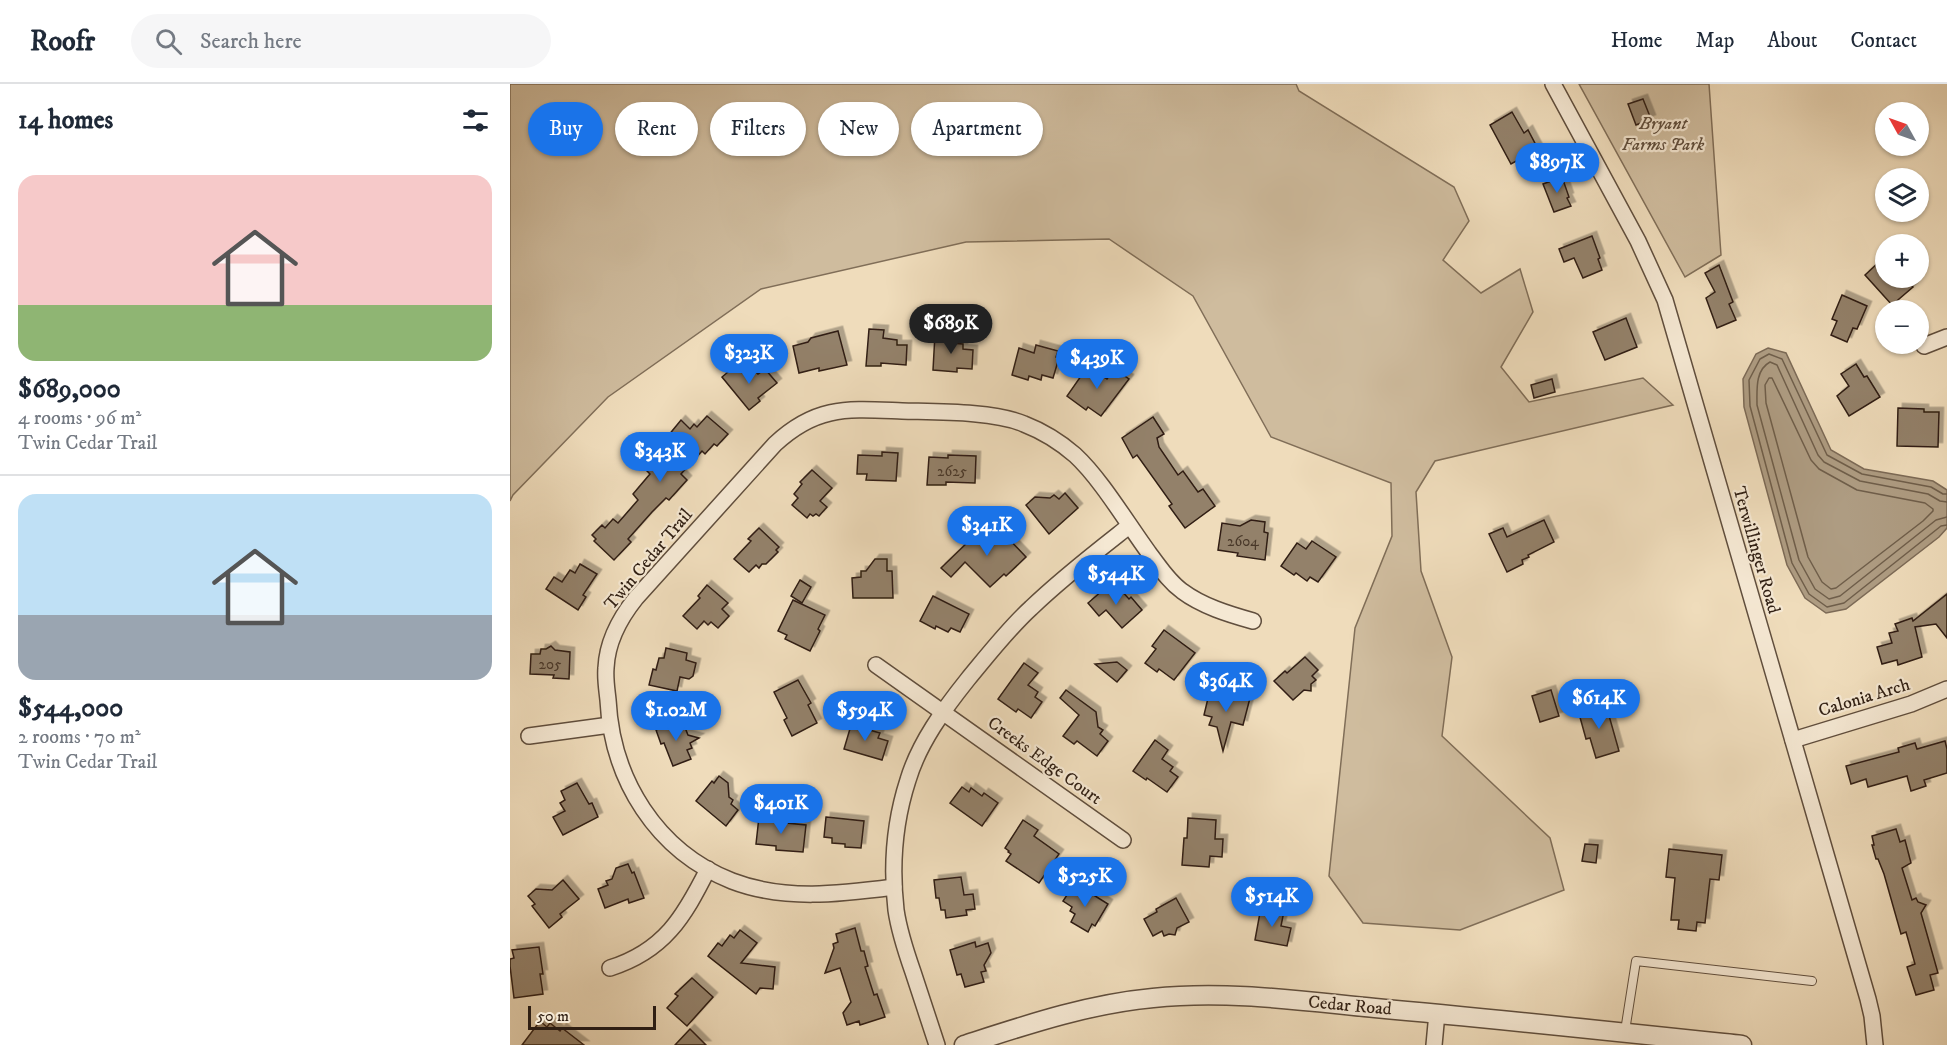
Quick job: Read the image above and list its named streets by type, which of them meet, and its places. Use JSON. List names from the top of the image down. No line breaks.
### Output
{"streets":{"street":["Terwillinger Road","Twin Cedar Trail","Calonia Arch","Creeks Edge Court","Cedar Road"]},"crossings":[["Terwillinger Road","Calonia Arch"]],"parks":["Bryant Farms Park"],"house_numbers":["2625","2604","205"],"scale_bar":"50 m","north":"top left","page":{"header":"Roofr","search":"Search here","nav":["Home","Map","About","Contact"],"heading":"14 homes","map_buttons":["+","−"],"chip":["Buy","Rent","Filters","New","Apartment"],"price":["$897K","$689K","$323K","$439K","$343K","$341K","$544K","$364K","$614K","$1.02M","$594K","$401K","$525K","$514K"],"list":[{"name":"$689,000","note":"4 rooms · 96 m² · Twin Cedar Trail"},{"name":"$544,000","note":"2 rooms · 70 m² · Twin Cedar Trail"}],"scale":"50 m"}}
